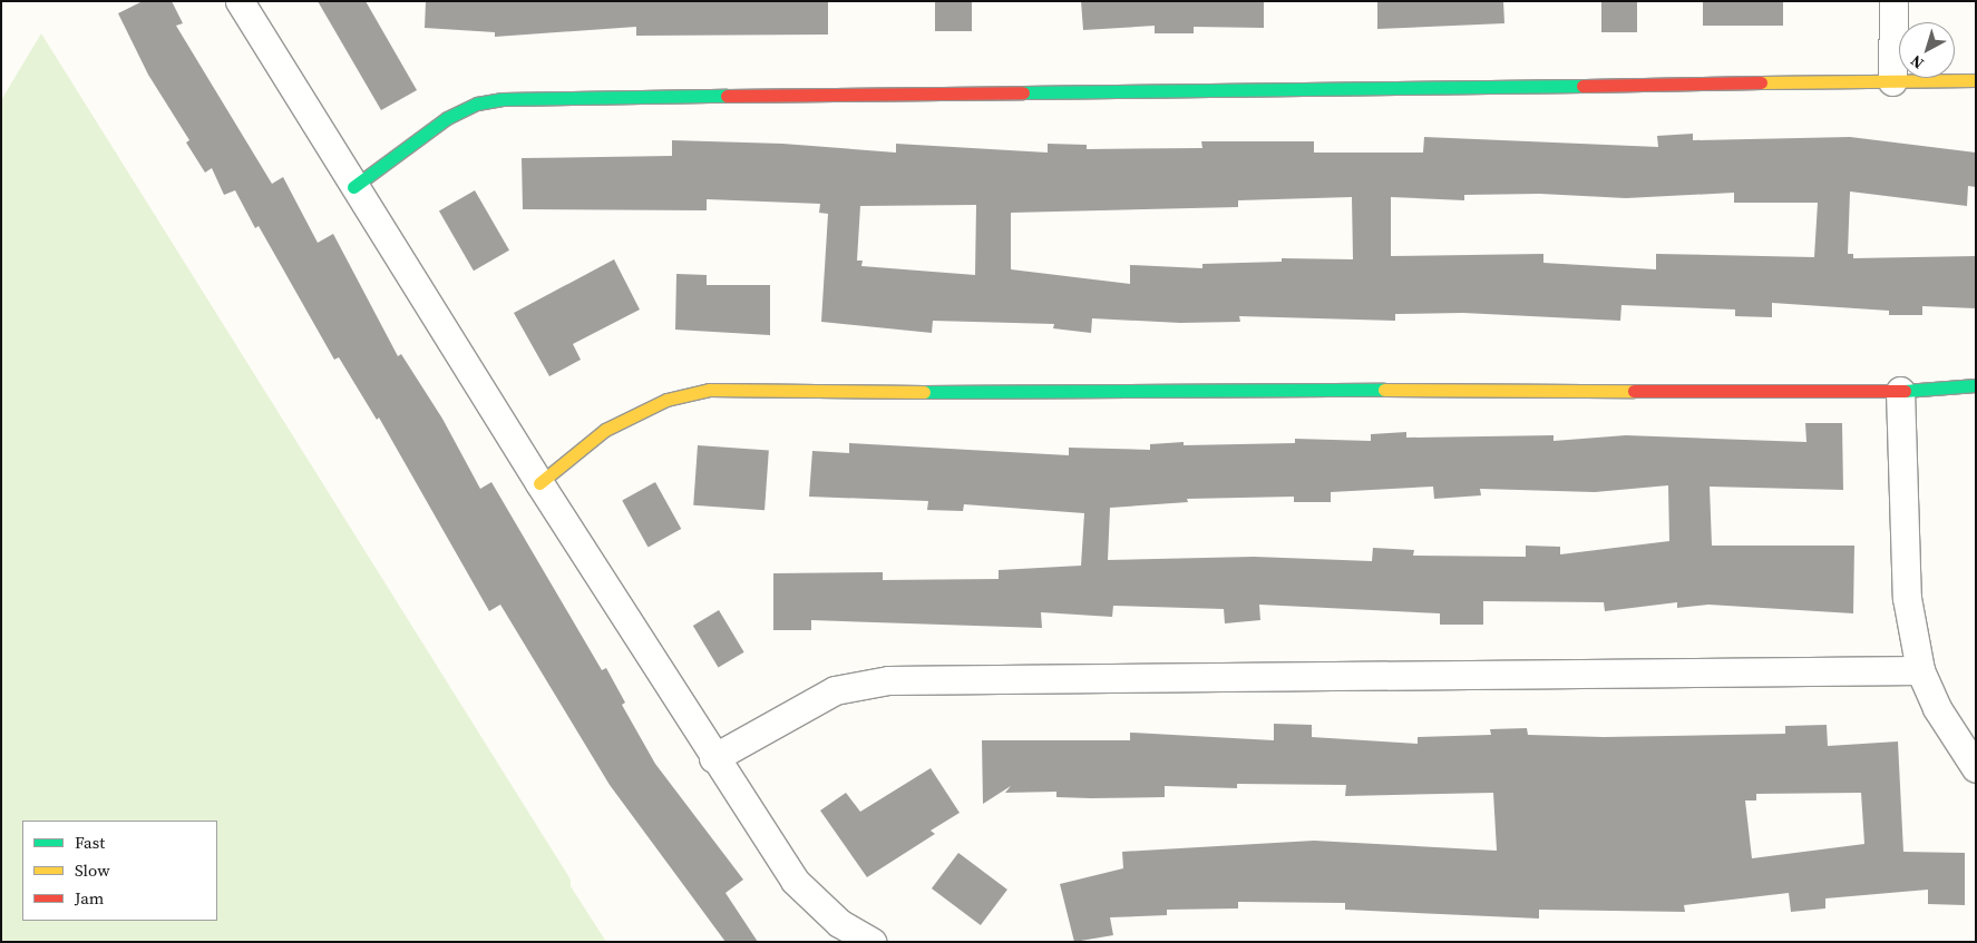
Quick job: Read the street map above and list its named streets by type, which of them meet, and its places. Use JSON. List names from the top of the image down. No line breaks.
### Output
{"legend":["Fast","Slow","Jam"],"north":"bottom left"}
